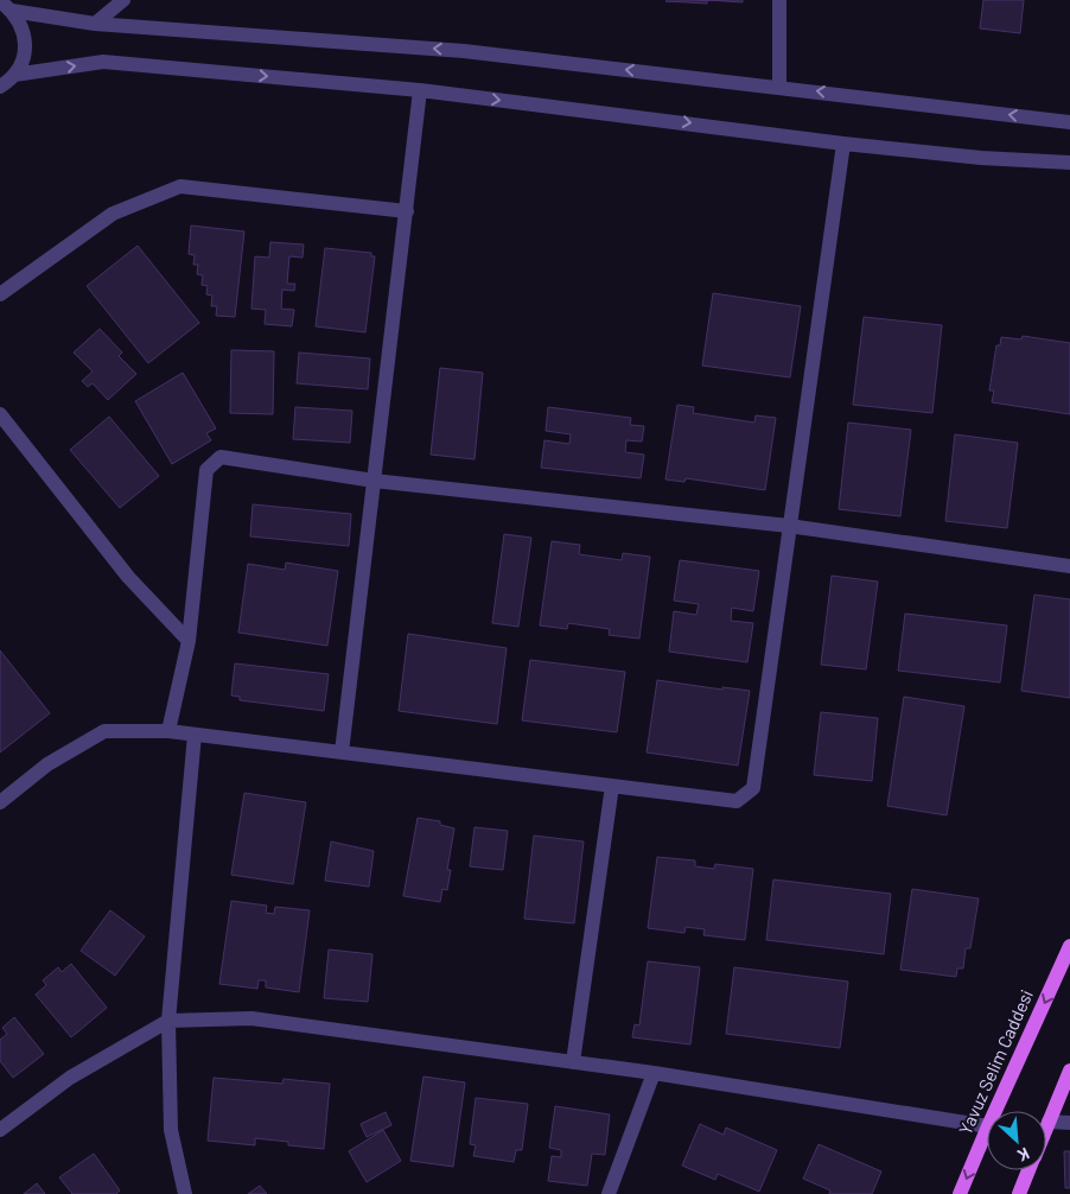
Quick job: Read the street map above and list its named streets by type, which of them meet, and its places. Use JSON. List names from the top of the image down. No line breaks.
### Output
{"streets":{"main road":["Yavuz Selim Caddesi"]},"north":"bottom right"}
